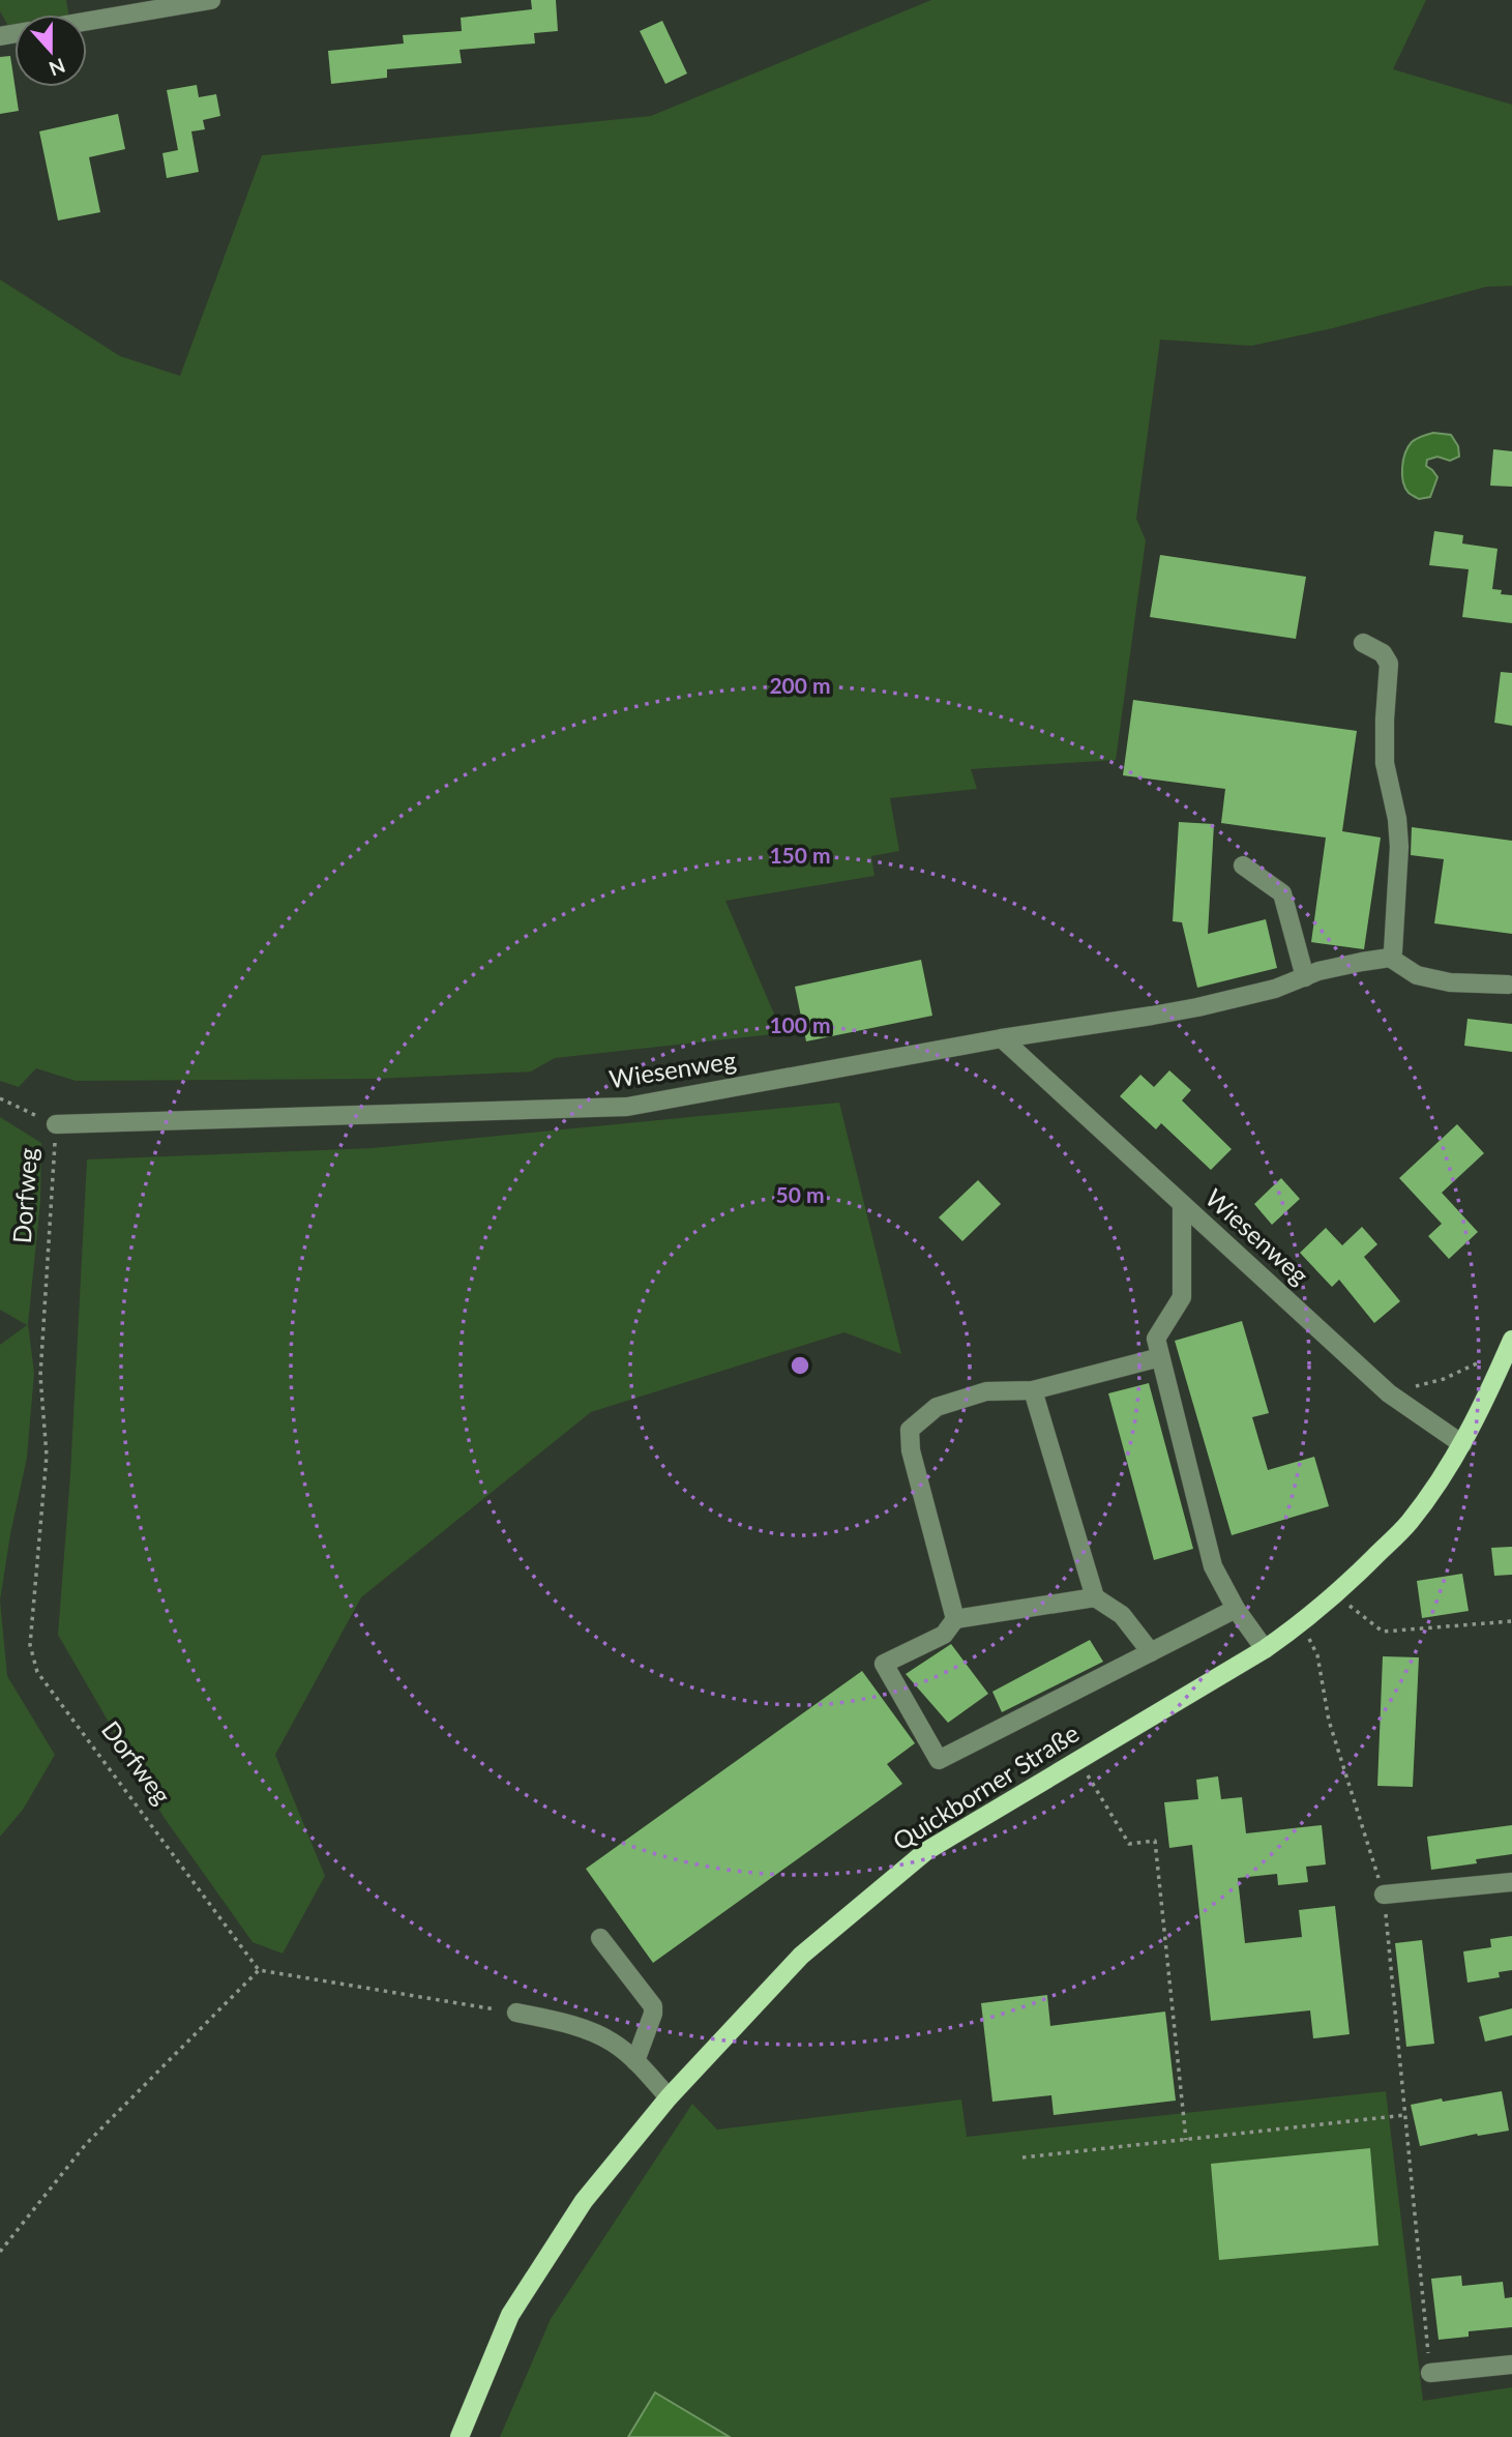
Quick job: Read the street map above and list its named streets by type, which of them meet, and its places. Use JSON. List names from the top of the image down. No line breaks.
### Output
{"streets":{"main road":["Quickborner Straße"],"street":["Wiesenweg"],"path":["Dorfweg"]},"crossings":[["Wiesenweg","Dorfweg"],["Wiesenweg","Quickborner Straße"]],"north":"bottom","rings":["200 m","150 m","100 m","50 m"]}
